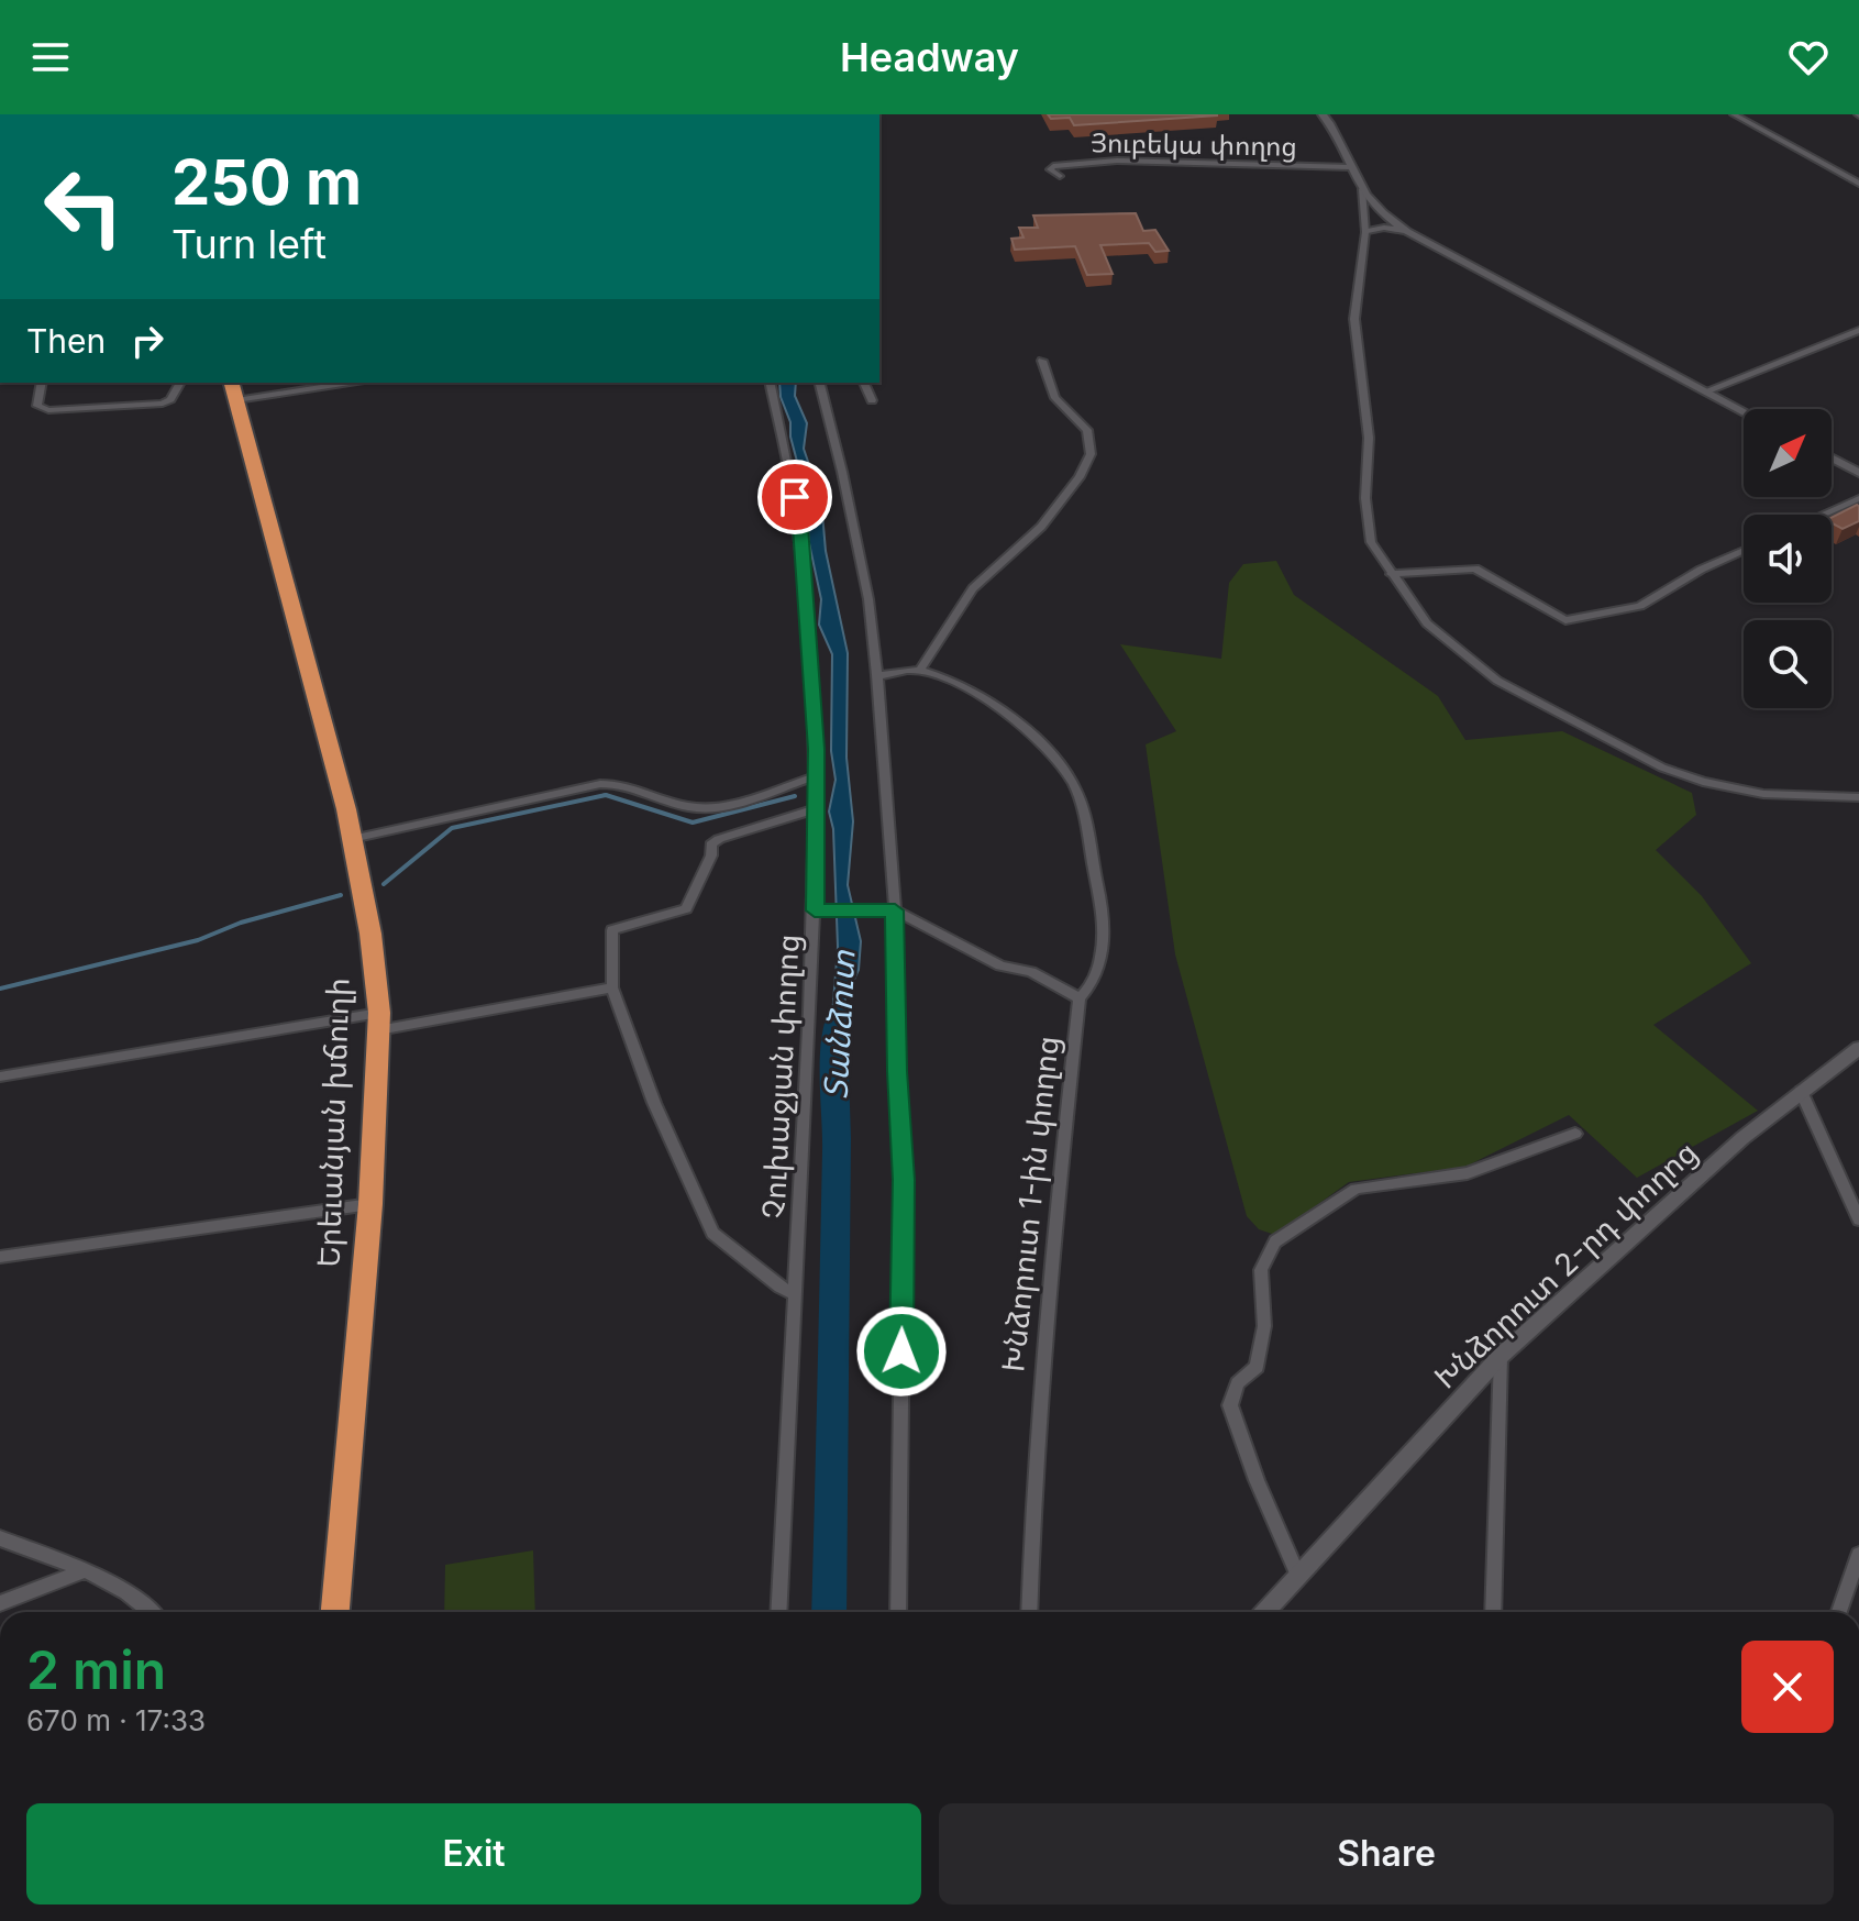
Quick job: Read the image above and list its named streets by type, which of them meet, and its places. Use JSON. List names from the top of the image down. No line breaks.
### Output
{"streets":{"highway":["Երեւանյան խճուղի"],"street":["Յուբեկա փողոց","Չուխաջյան փողոց","Խնձորուտ 1-ին փողոց","Խնձորուտ 2-րդ փողոց"]},"water":["Տանձուտ"],"north":"top right","page":{"header":"Headway","turn":["250 m","Turn left"],"then":"Then","heading":["2 min","670 m · 17:33"],"buttons":["Exit","Share"]}}
